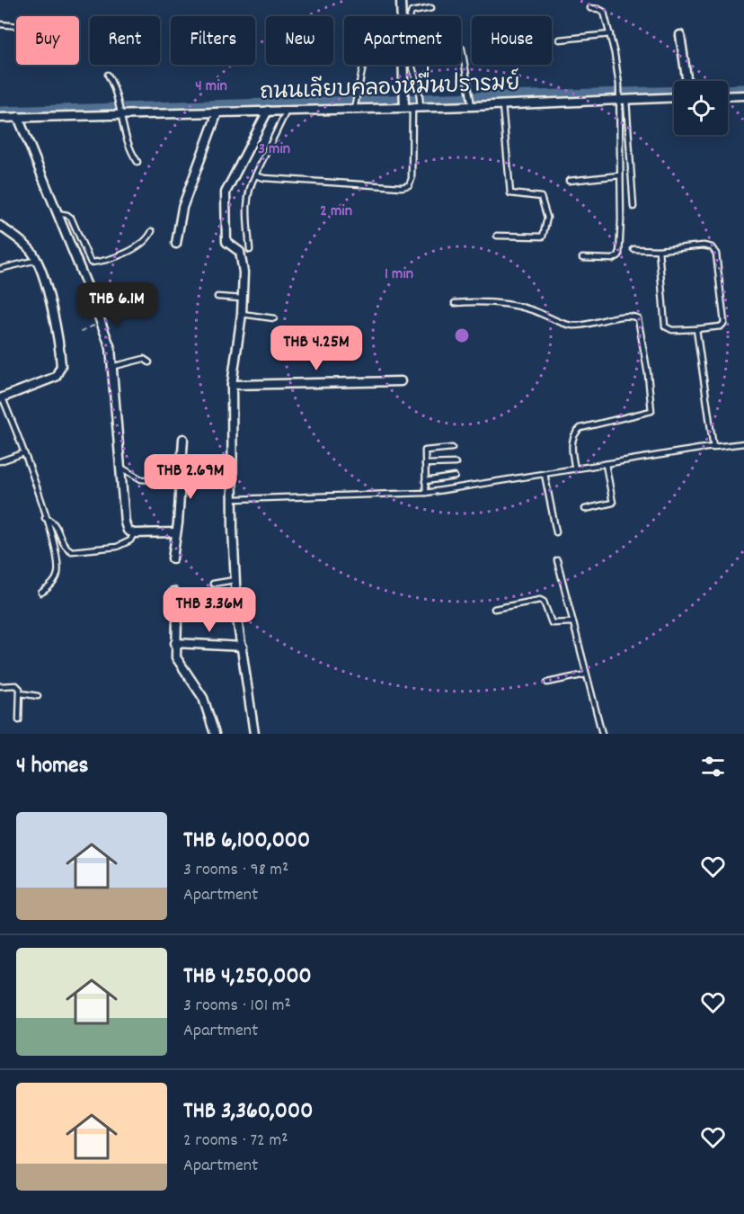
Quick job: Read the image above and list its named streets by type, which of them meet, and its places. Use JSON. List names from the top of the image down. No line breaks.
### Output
{"streets":{"street":["ถนนเลียบคลองหมื่นปรารมย์"]},"page":{"chip":["Buy","Rent","Filters","New","Apartment","House"],"price":["THB 6.1M","THB 4.25M","THB 2.69M","THB 3.36M"],"heading":"4 homes","list":[{"name":"THB 6,100,000","note":"3 rooms · 98 m² · Apartment"},{"name":"THB 4,250,000","note":"3 rooms · 101 m² · Apartment"},{"name":"THB 3,360,000","note":"2 rooms · 72 m² · Apartment"}]},"rings":["4 min","3 min","2 min","1 min"]}
